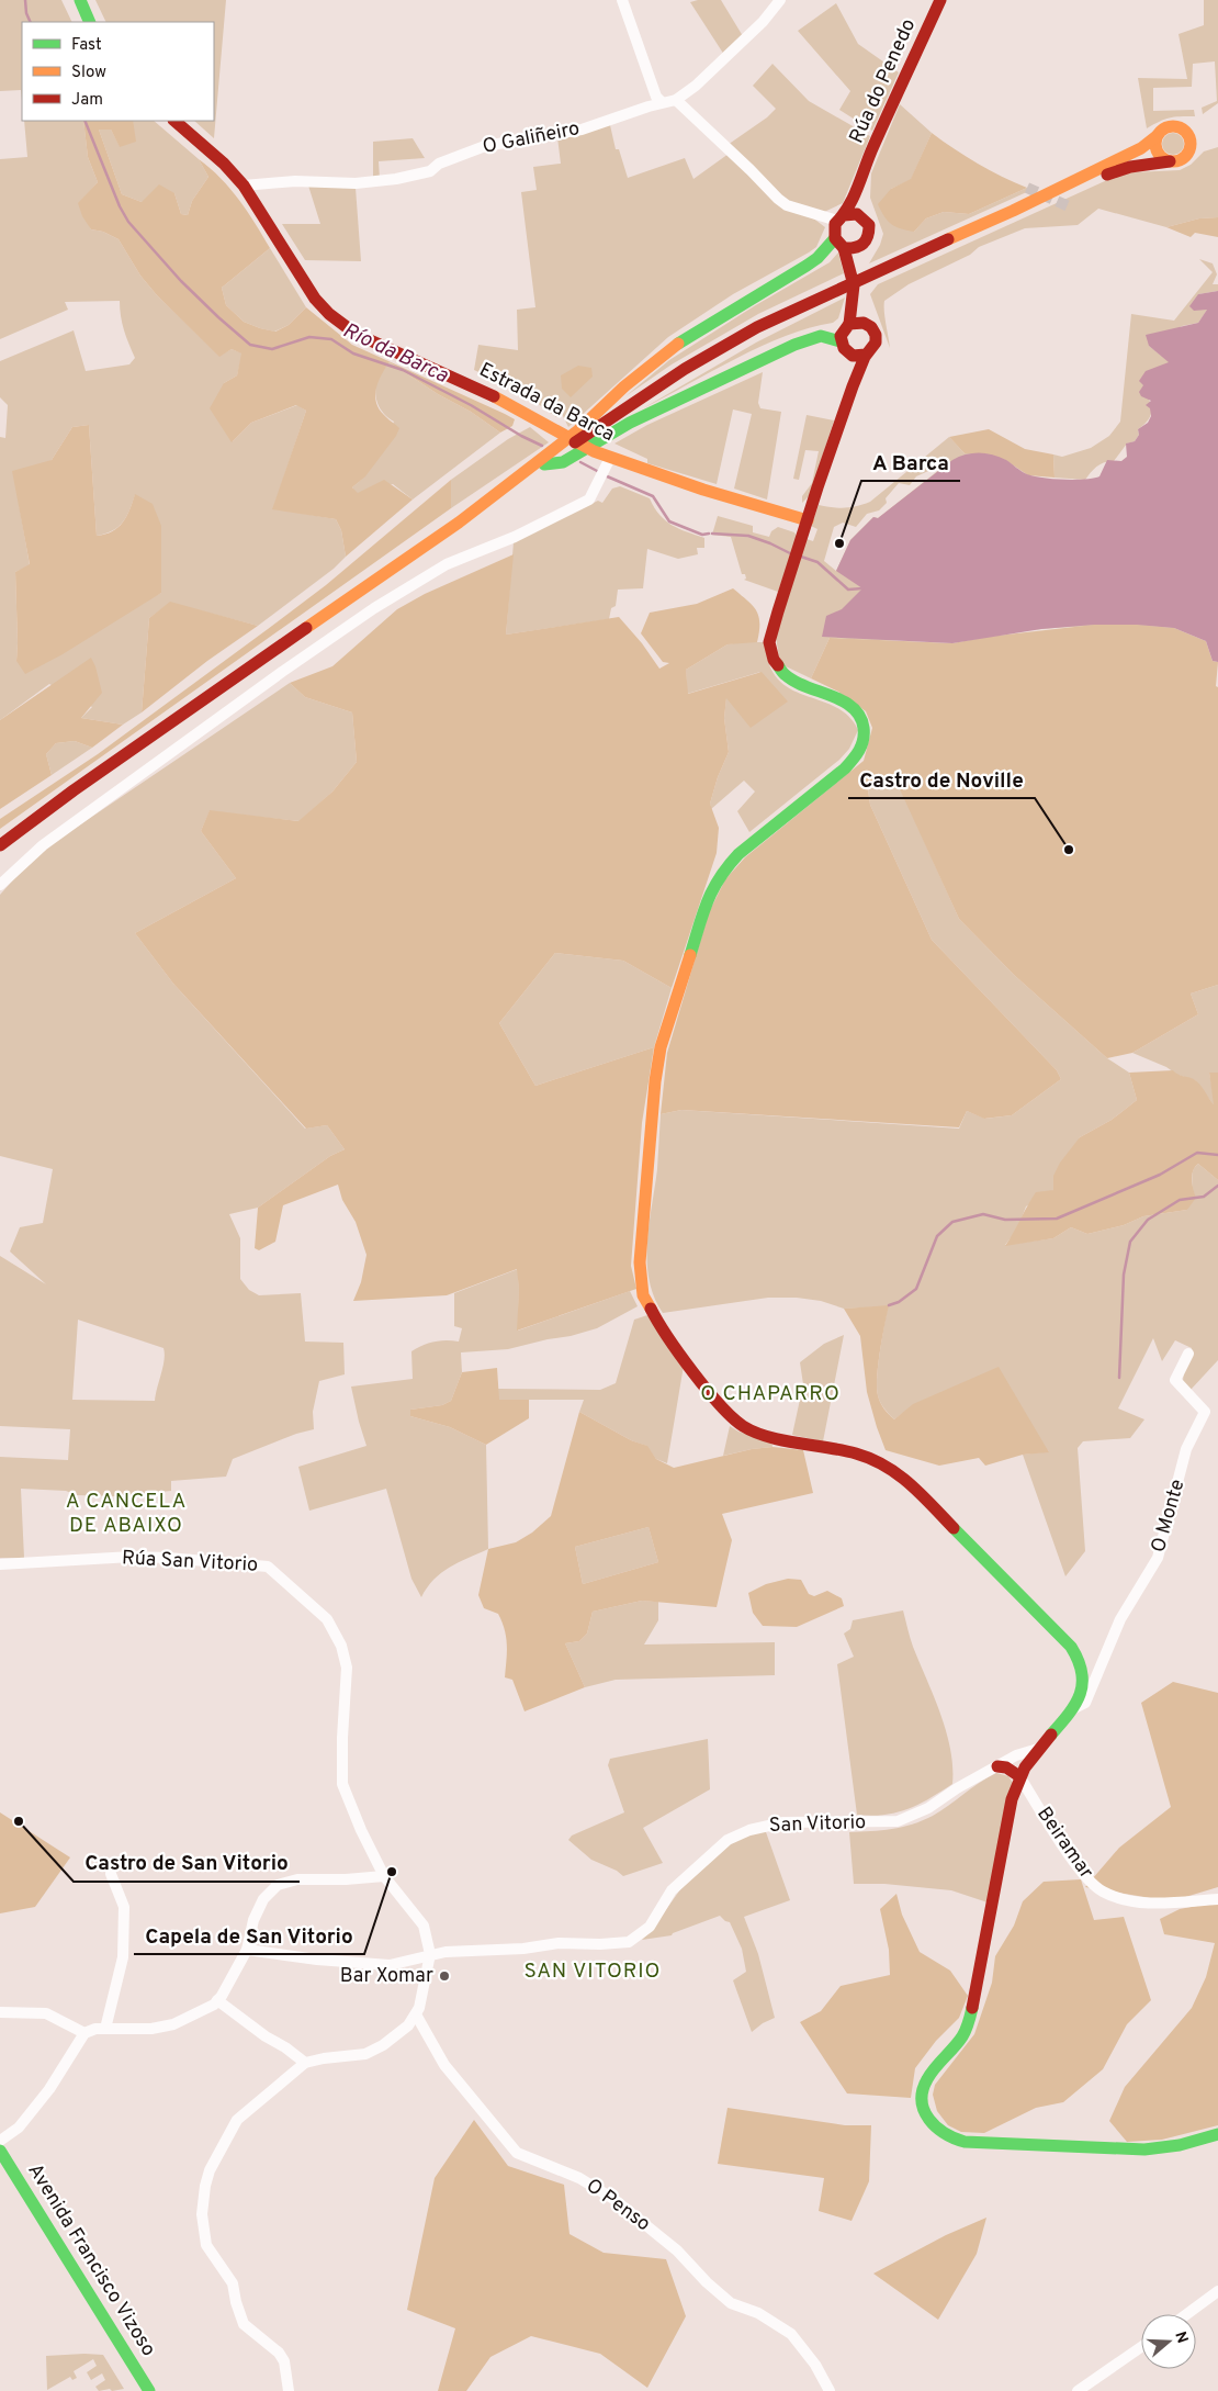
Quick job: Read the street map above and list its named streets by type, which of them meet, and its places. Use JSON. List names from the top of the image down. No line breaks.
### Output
{"streets":{"main road":["Rúa do Penedo","Estrada da Barca","Avenida Francisco Vizoso"],"street":["O Galiñeiro","O Monte","Rúa San Vitorio","San Vitorio","Beiramar","O Penso"]},"crossings":[["O Galiñeiro","Estrada da Barca"],["Rúa San Vitorio","San Vitorio"]],"districts":["O CHAPARRO","A CANCELA DE ABAIXO","SAN VITORIO"],"water":["Río da Barca"],"places":["A Barca","Castro de Noville","Castro de San Vitorio","Capela de San Vitorio","Bar Xomar"],"legend":["Fast","Slow","Jam"],"north":"right"}
